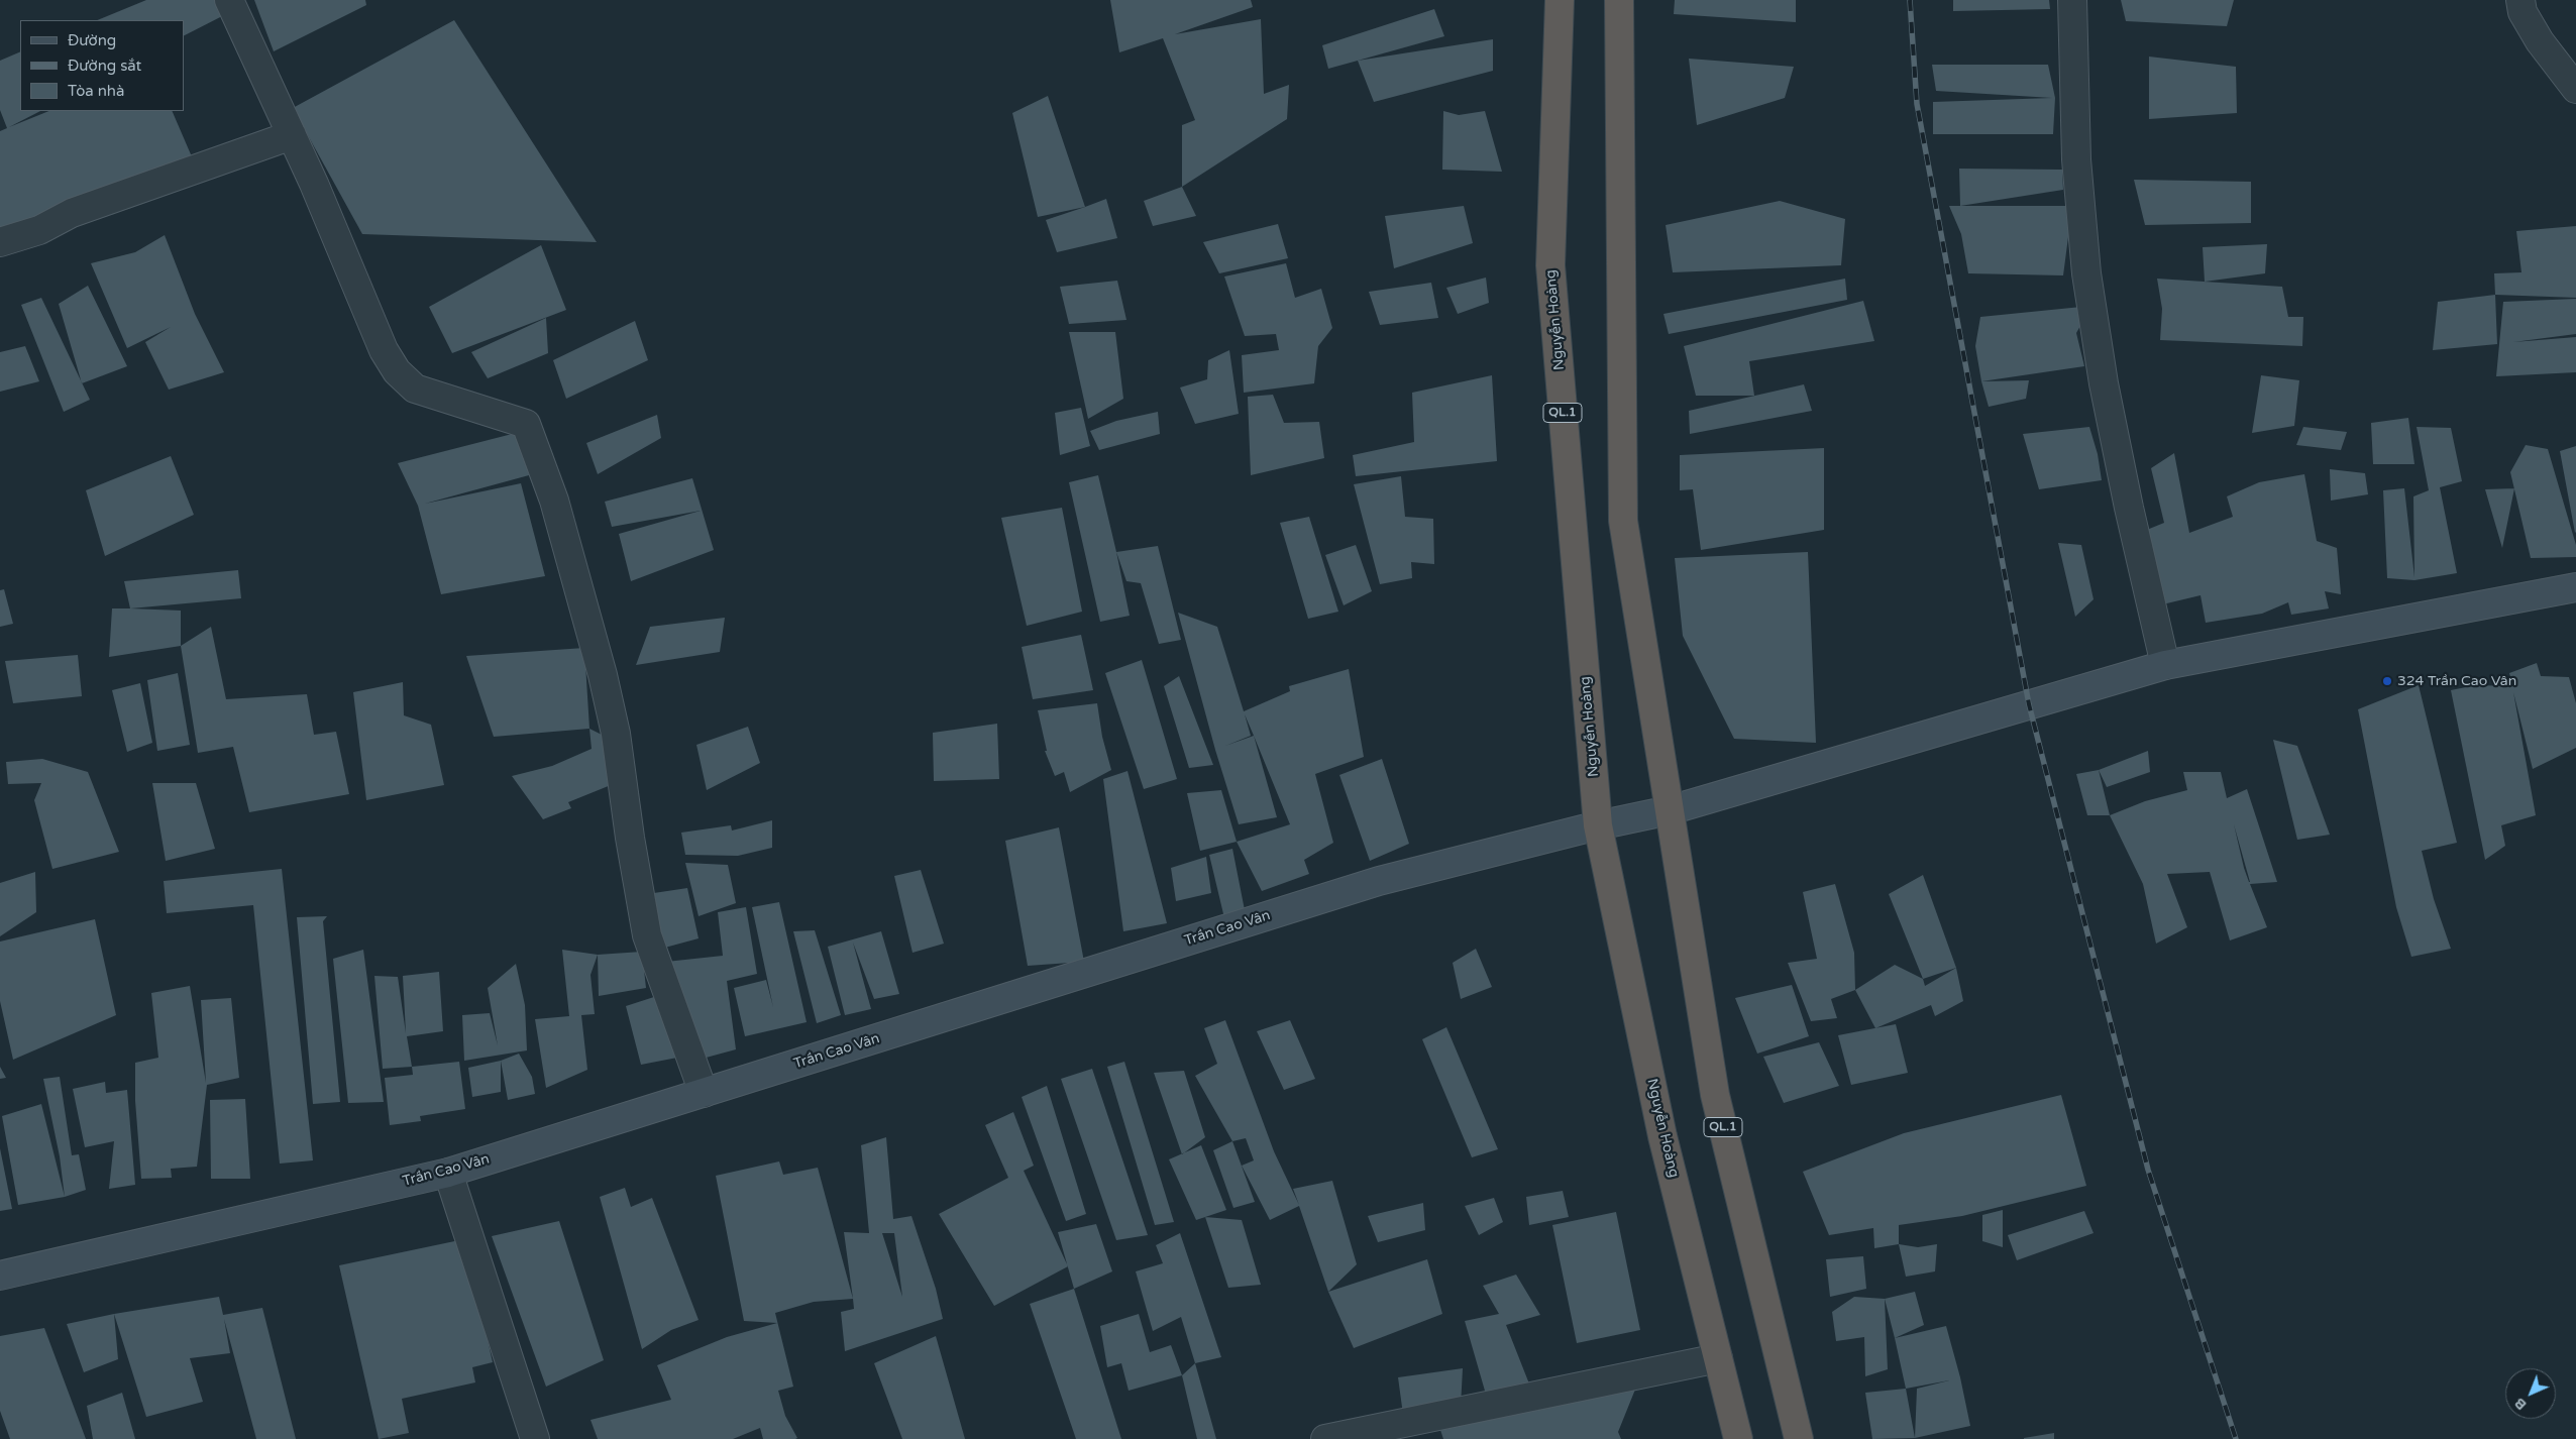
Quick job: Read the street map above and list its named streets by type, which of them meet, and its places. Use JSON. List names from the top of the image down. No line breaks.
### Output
{"streets":{"highway":["Nguyễn Hoàng","QL.1"],"main road":["Trần Cao Vân"]},"crossings":[["Nguyễn Hoàng","Trần Cao Vân"],["QL.1","Trần Cao Vân"]],"places":["324 Trần Cao Vân"],"legend":["Đường","Đường sắt","Tòa nhà"],"north":"bottom left"}
